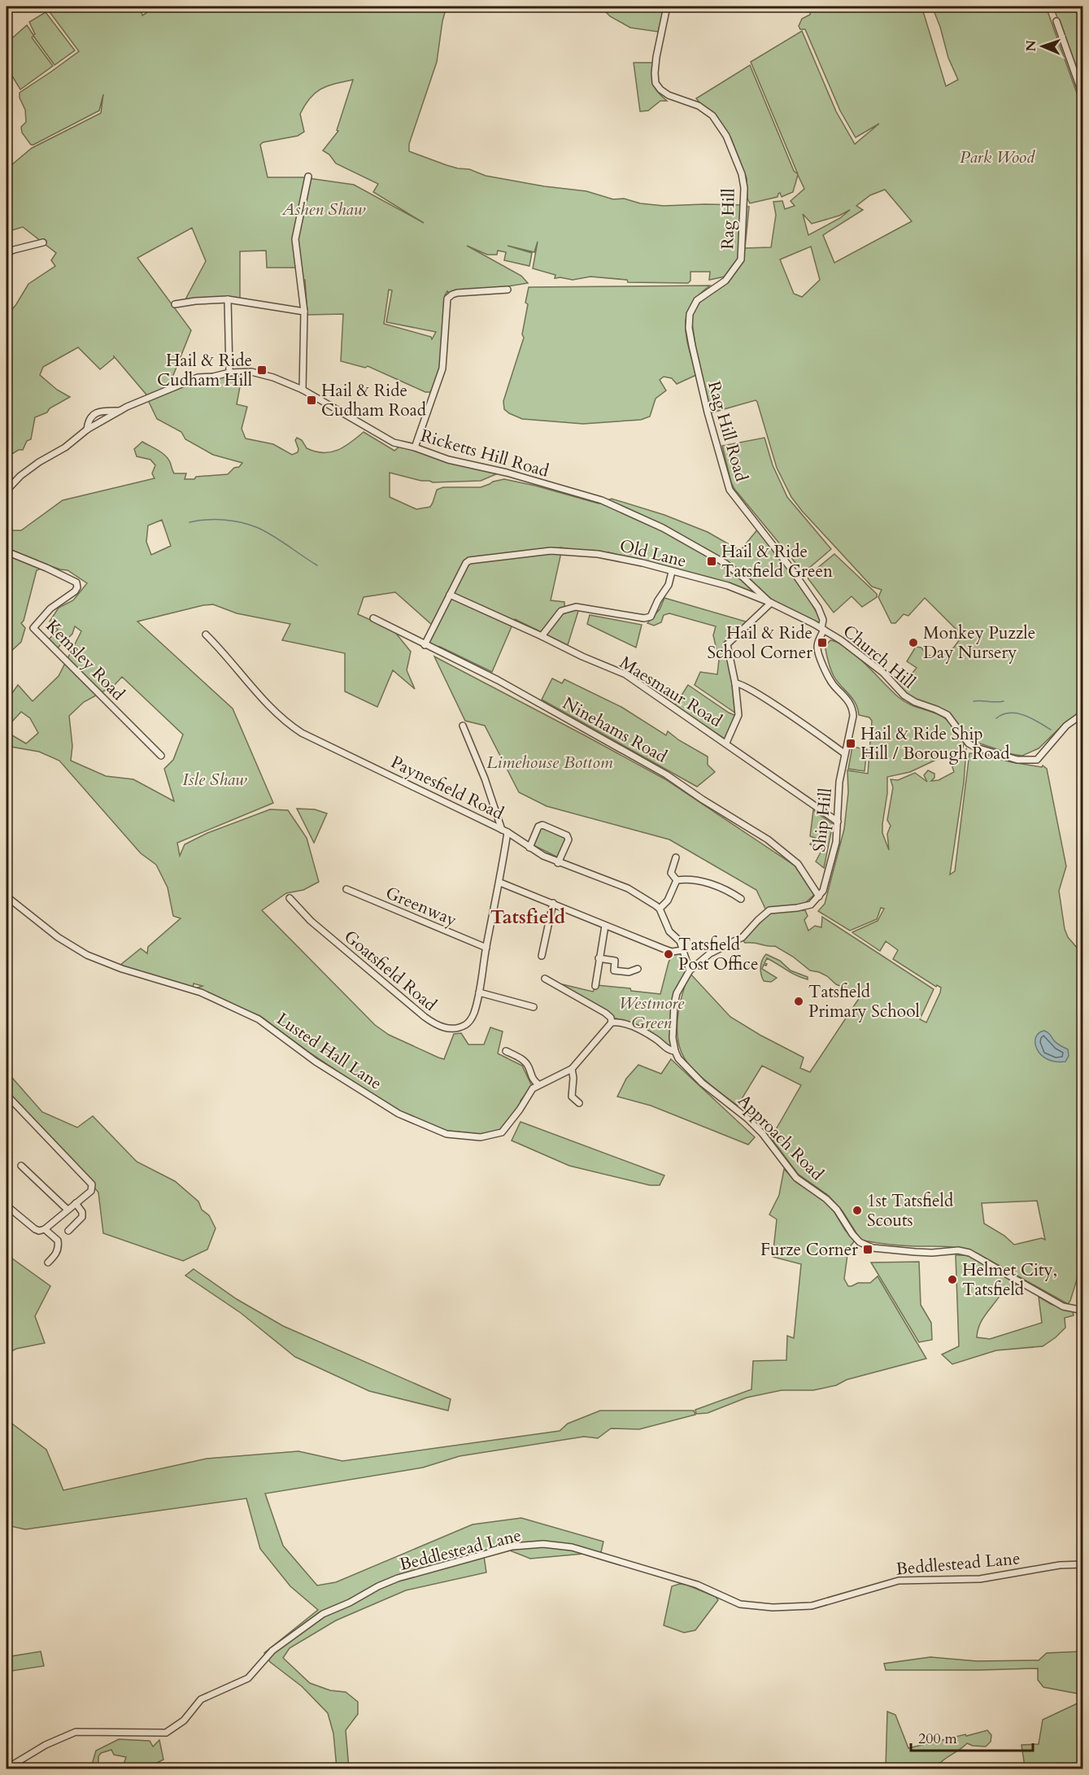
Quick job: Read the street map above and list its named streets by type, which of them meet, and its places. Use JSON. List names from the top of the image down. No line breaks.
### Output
{"streets":{"street":["Rag Hill","Rag Hill Road","Ricketts Hill Road","Old Lane","Church Hill","Kemsley Road","Maesmaur Road","Ninehams Road","Paynesfield Road","Ship Hill","Greenway","Goatsfield Road","Lusted Hall Lane","Approach Road","Beddlestead Lane"]},"crossings":[["Rag Hill","Rag Hill Road"],["Rag Hill Road","Old Lane"],["Rag Hill Road","Church Hill"],["Rag Hill Road","Ship Hill"],["Ricketts Hill Road","Old Lane"],["Old Lane","Church Hill"],["Old Lane","Maesmaur Road"],["Old Lane","Ship Hill"],["Church Hill","Ship Hill"],["Maesmaur Road","Ship Hill"],["Ninehams Road","Ship Hill"],["Paynesfield Road","Goatsfield Road"],["Greenway","Goatsfield Road"]],"districts":["Tatsfield"],"parks":["Park Wood","Ashen Shaw","Limehouse Bottom","Isle Shaw","Westmore Green"],"places":{"transit":["Hail & Ride Cudham Hill","Hail & Ride Cudham Road","Hail & Ride Tatsfield Green","Hail & Ride School Corner","Hail & Ride Ship Hill / Borough Road","Furze Corner"],"other":["Monkey Puzzle Day Nursery","Tatsfield Post Office","Tatsfield Primary School","1st Tatsfield Scouts","Helmet City, Tatsfield"]},"scale_bar":"200 m","north":"left"}
